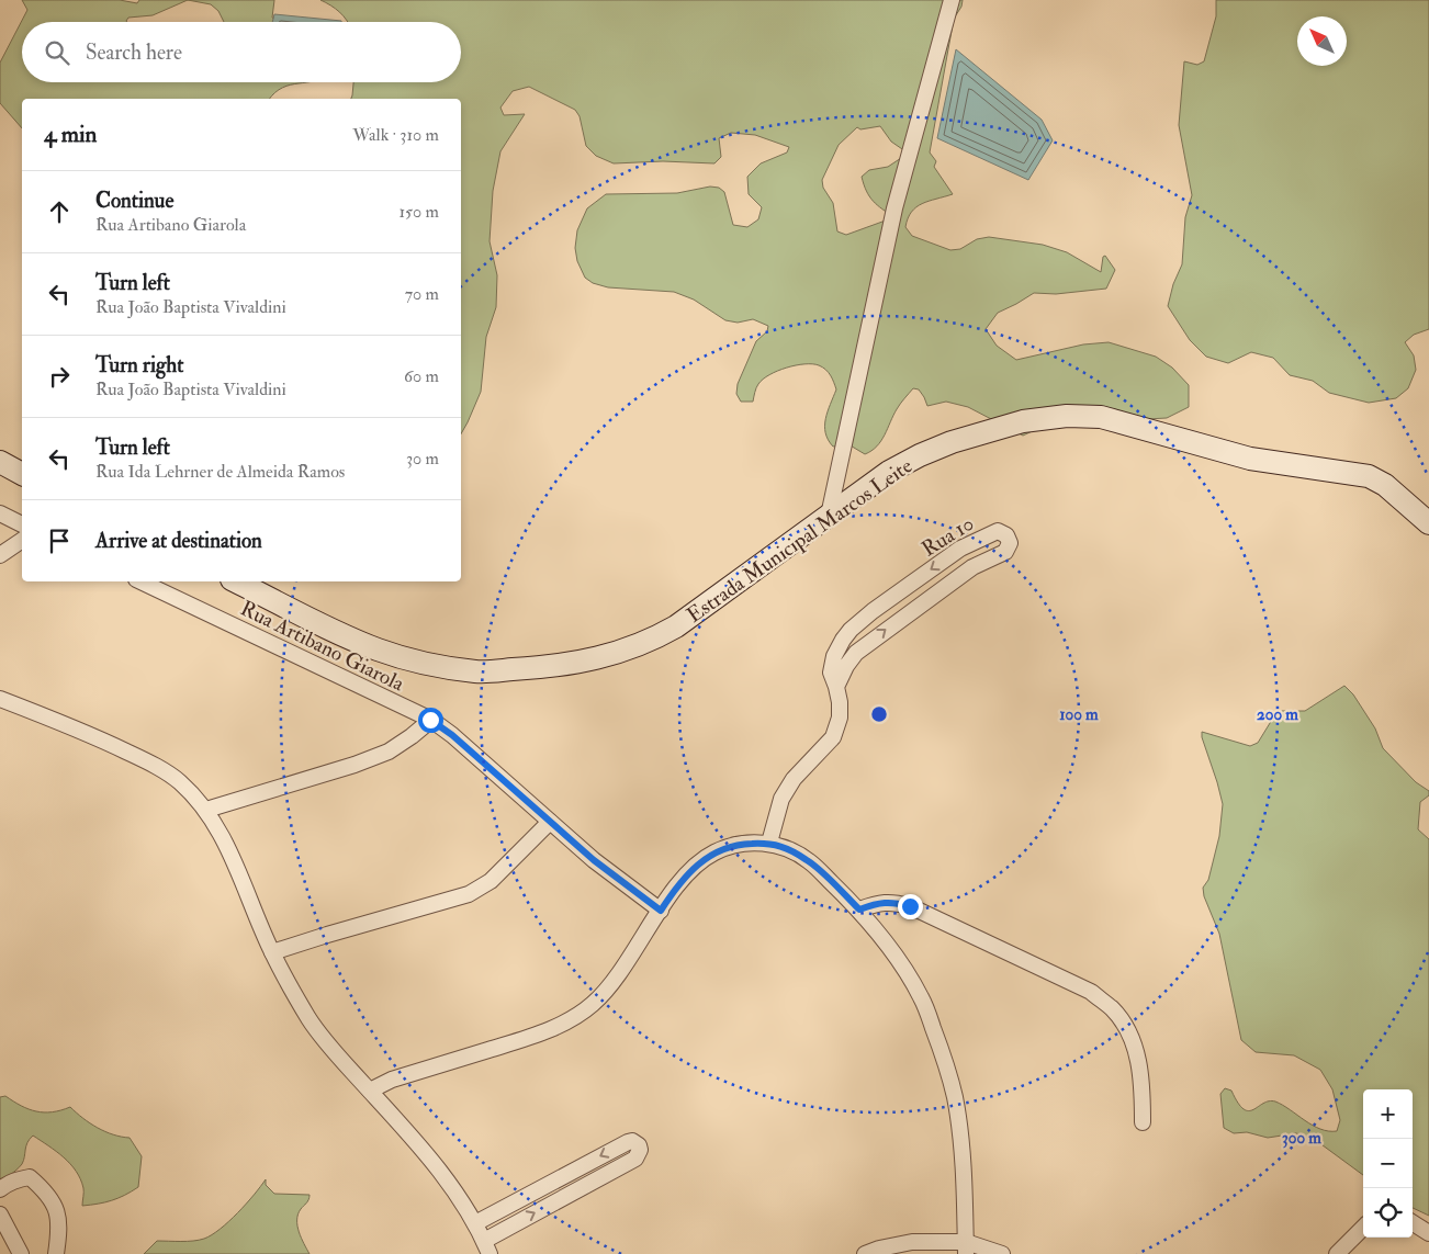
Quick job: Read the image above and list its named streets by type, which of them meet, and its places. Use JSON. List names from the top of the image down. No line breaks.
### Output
{"streets":{"street":["Rua 10","Estrada Municipal Marcos Leite","Rua Artibano Giarola"]},"north":"top left","page":{"search":"Search here","heading":["4 min","Walk · 310 m"],"list":[["Continue","Rua Artibano Giarola","150 m"],["Turn left","Rua João Baptista Vivaldini","70 m"],["Turn right","Rua João Baptista Vivaldini","60 m"],["Turn left","Rua Ida Lehrner de Almeida Ramos","30 m"],"Arrive at destination"],"map_buttons":["+","−"]},"rings":["100 m","200 m","300 m"]}
